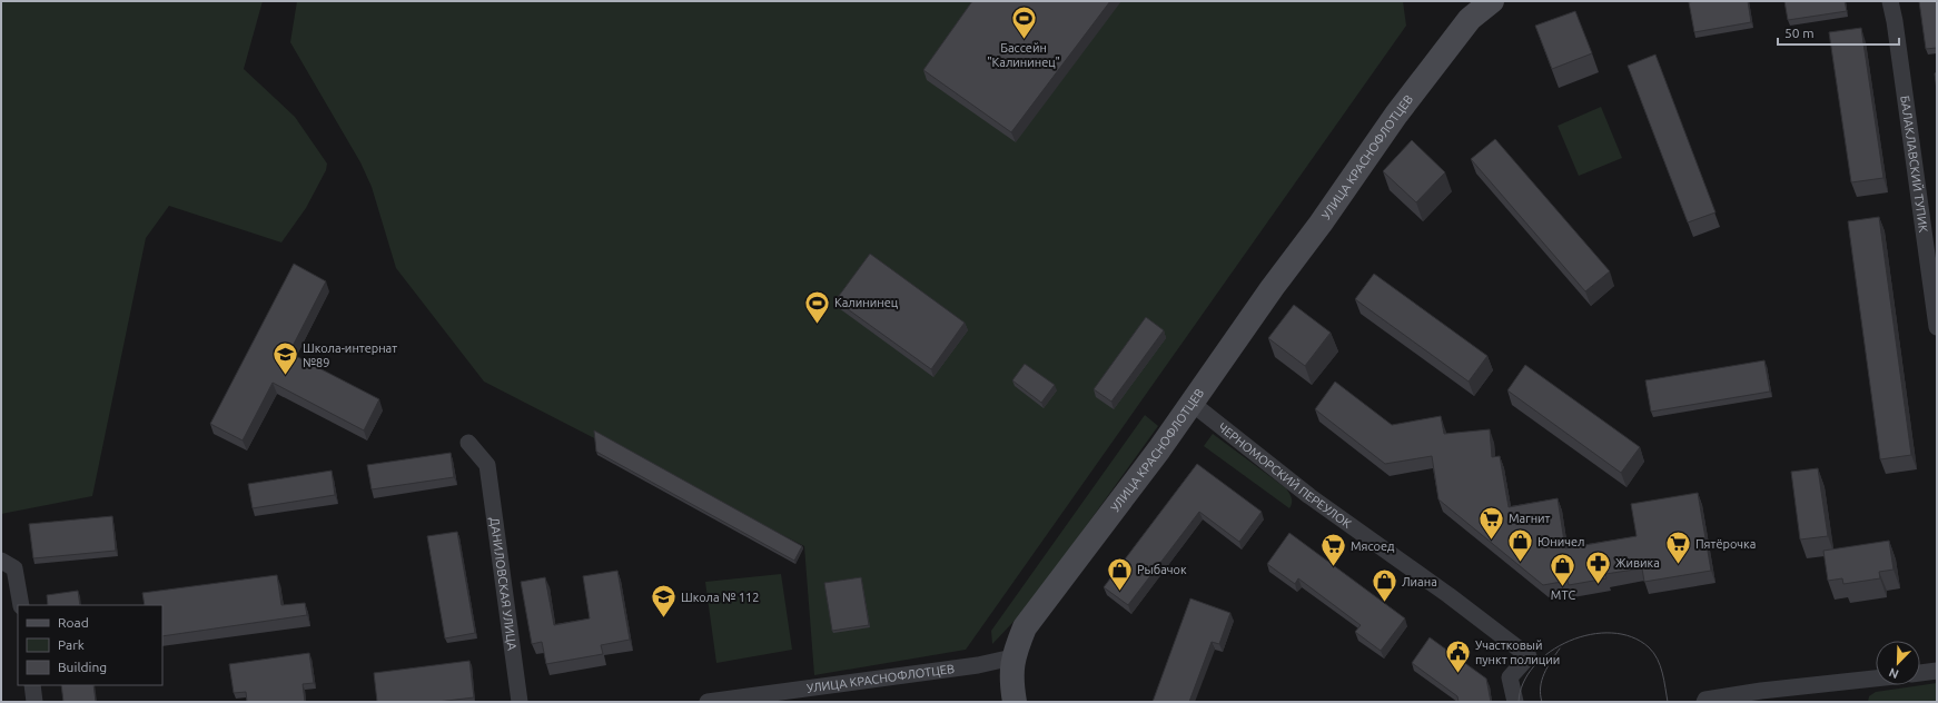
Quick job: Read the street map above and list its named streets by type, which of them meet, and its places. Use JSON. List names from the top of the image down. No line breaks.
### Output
{"streets":{"main road":["УЛИЦА КРАСНОФЛОТЦЕВ"],"street":["БАЛАКЛАВСКИЙ ТУПИК","ЧЕРНОМОРСКИЙ ПЕРЕУЛОК","ДАНИЛОВСКАЯ УЛИЦА"]},"crossings":[["УЛИЦА КРАСНОФЛОТЦЕВ","ЧЕРНОМОРСКИЙ ПЕРЕУЛОК"]],"places":{"sports":["Бассейн \"Калининец\"","Калининец"],"school or university":["Школа-интернат №89","Школа № 112"],"supermarket":["Магнит","Пятёрочка","Мясоед"],"shop":["Юничел","МТС","Рыбачок","Лиана"],"pharmacy":["Живика"],"public building":["Участковый пункт полиции"]},"legend":["Road","Park","Building"],"scale_bar":"50 m","north":"bottom left"}
